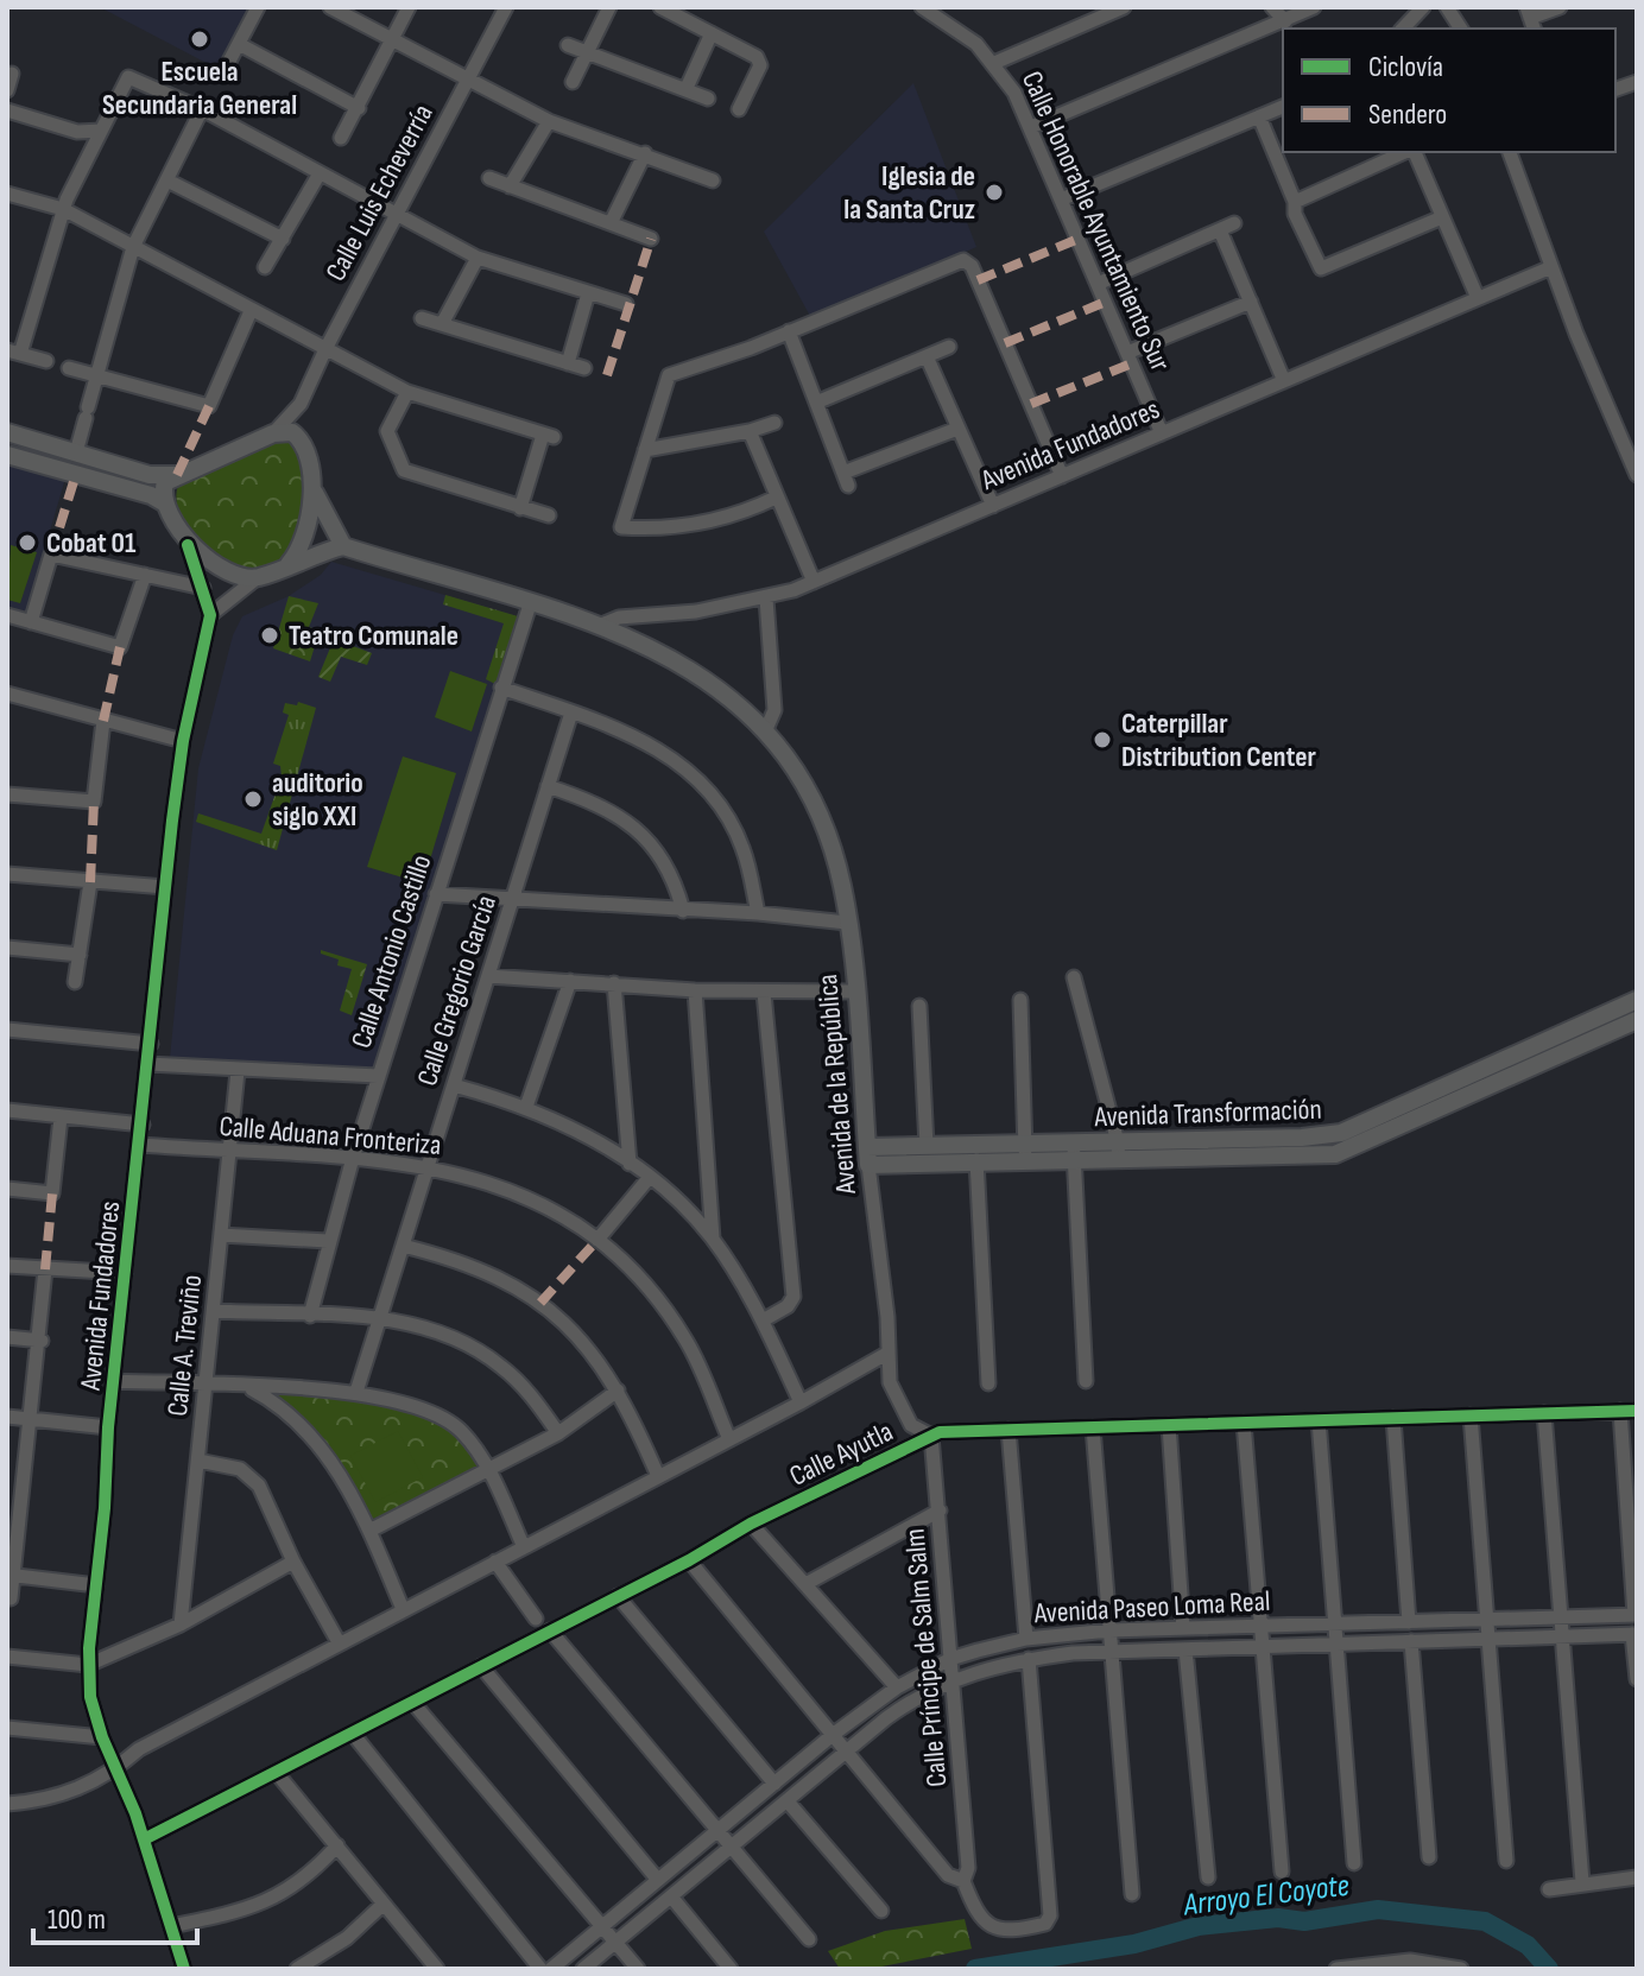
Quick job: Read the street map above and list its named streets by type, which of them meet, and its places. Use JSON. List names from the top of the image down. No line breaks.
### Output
{"streets":{"main road":["Avenida de la República","Avenida Transformación"],"street":["Calle Luis Echeverría","Calle Honorable Ayuntamiento Sur","Avenida Fundadores","Calle Antonio Castillo","Calle Gregorio García","Calle Aduana Fronteriza","Calle A. Treviño","Calle Ayutla","Avenida Paseo Loma Real","Calle Príncipe de Salm Salm"]},"crossings":[["Calle Honorable Ayuntamiento Sur","Avenida Fundadores"],["Avenida Fundadores","Avenida de la República"],["Avenida Fundadores","Calle Aduana Fronteriza"],["Avenida Fundadores","Calle Ayutla"],["Calle Antonio Castillo","Avenida de la República"],["Calle Antonio Castillo","Calle Aduana Fronteriza"],["Calle Gregorio García","Calle Aduana Fronteriza"],["Avenida de la República","Avenida Transformación"],["Avenida de la República","Calle Ayutla"],["Avenida de la República","Calle Príncipe de Salm Salm"],["Calle Aduana Fronteriza","Calle A. Treviño"],["Calle Ayutla","Calle Príncipe de Salm Salm"],["Avenida Paseo Loma Real","Calle Príncipe de Salm Salm"]],"water":["Arroyo El Coyote"],"places":["Escuela Secundaria General","Iglesia de la Santa Cruz","Cobat 01","Teatro Comunale","Caterpillar Distribution Center","auditorio siglo XXI"],"legend":["Ciclovía","Sendero"],"scale_bar":"100 m"}
